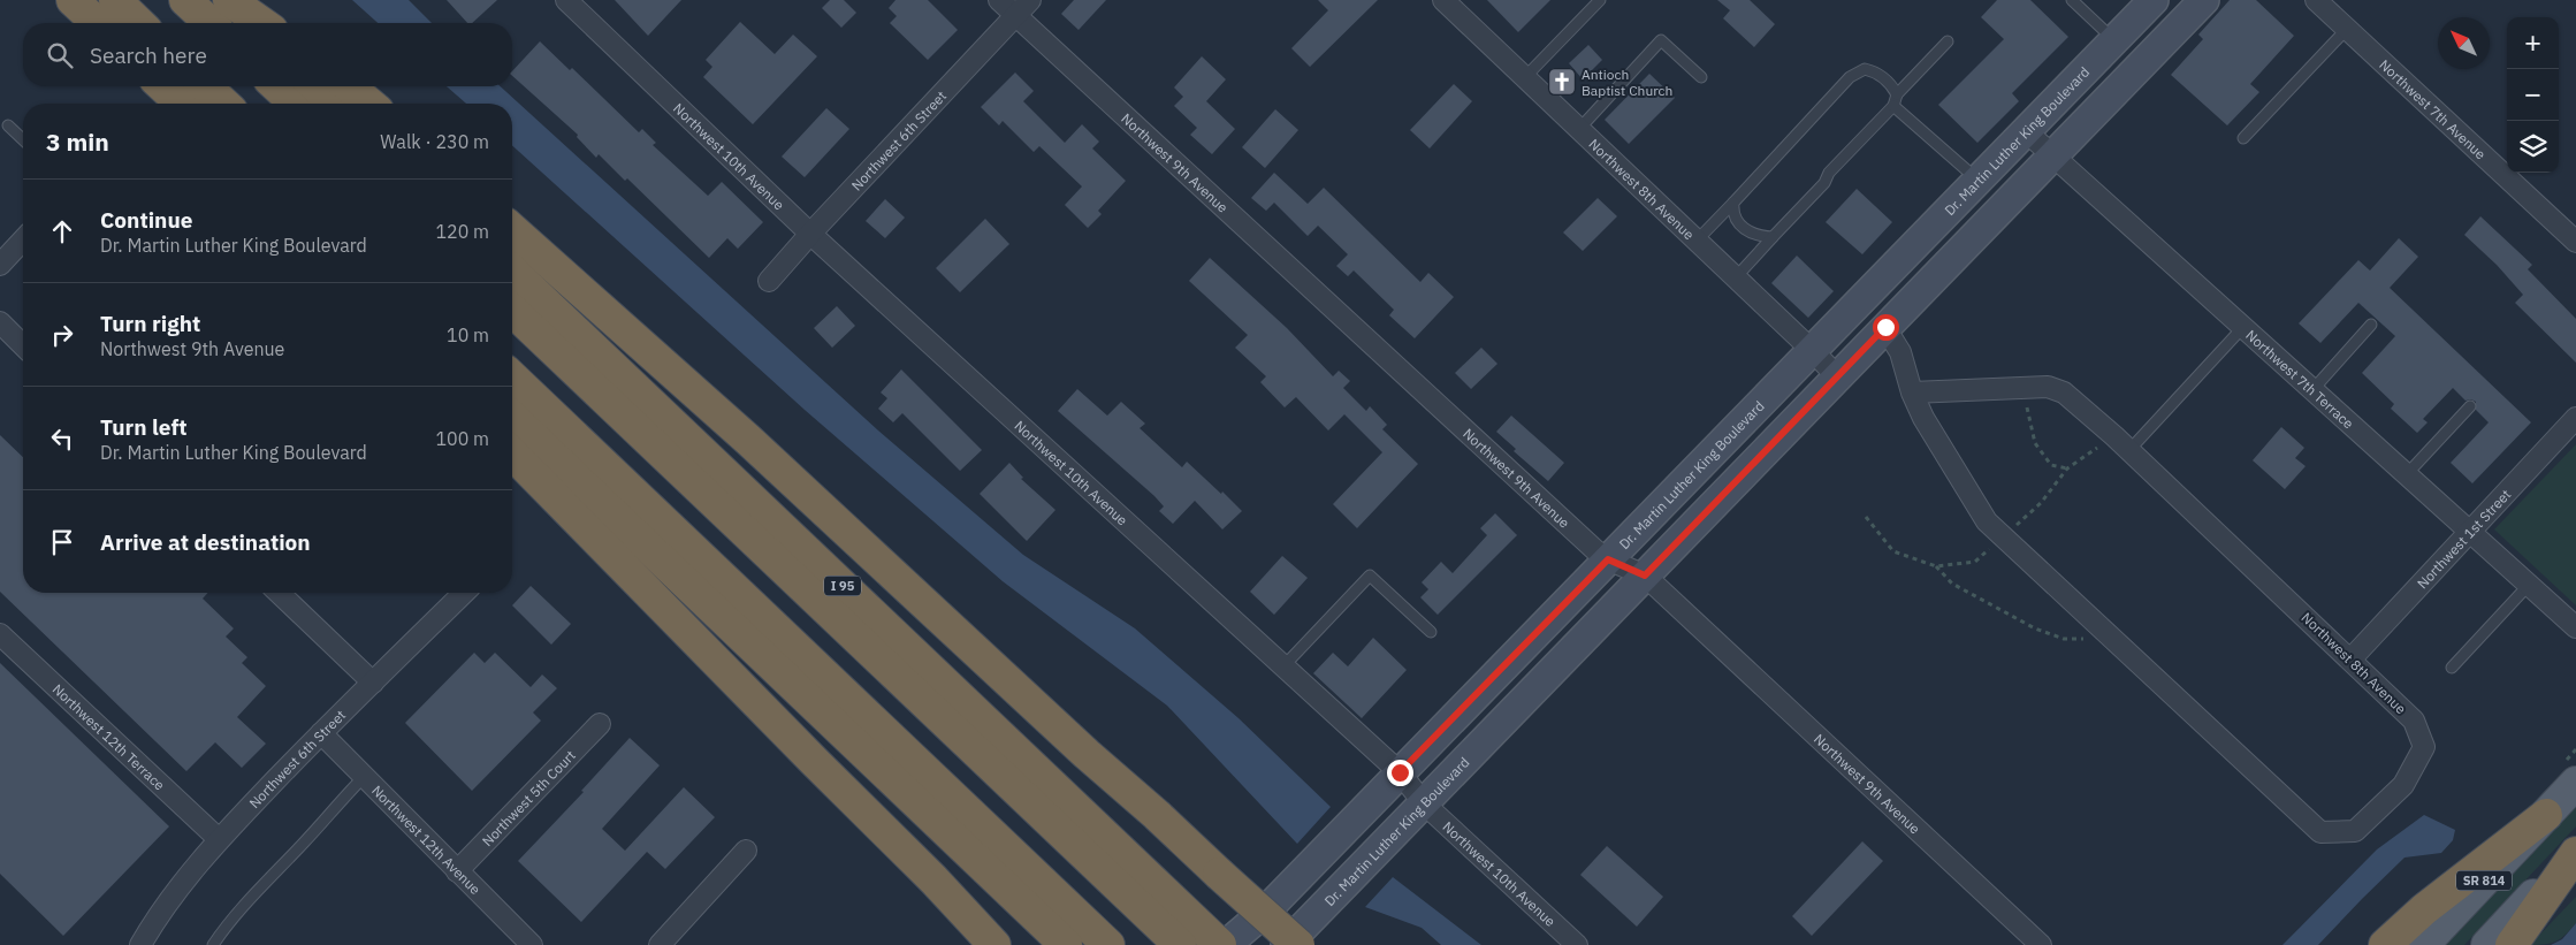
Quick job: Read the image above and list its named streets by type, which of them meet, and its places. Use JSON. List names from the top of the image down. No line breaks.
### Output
{"streets":{"highway":["I 95"],"main road":["Dr. Martin Luther King Boulevard","SR 814"],"street":["Northwest 7th Avenue","Northwest 6th Street","Northwest 10th Avenue","Northwest 9th Avenue","Northwest 8th Avenue","Northwest 7th Terrace","Northwest 1st Street","Northwest 12th Terrace","Northwest 5th Court","Northwest 12th Avenue"]},"crossings":[["Northwest 6th Street","Northwest 10th Avenue"],["Northwest 6th Street","Northwest 9th Avenue"],["Northwest 6th Street","Northwest 12th Terrace"],["Northwest 6th Street","Northwest 12th Avenue"],["Dr. Martin Luther King Boulevard","Northwest 10th Avenue"],["Dr. Martin Luther King Boulevard","Northwest 9th Avenue"],["Dr. Martin Luther King Boulevard","Northwest 8th Avenue"],["Dr. Martin Luther King Boulevard","Northwest 7th Terrace"],["Northwest 8th Avenue","Northwest 1st Street"],["Northwest 7th Terrace","Northwest 1st Street"],["Northwest 5th Court","Northwest 12th Avenue"]],"places":{"church":["Antioch Baptist Church"]},"north":"top left","page":{"map_buttons":["+","−"],"search":"Search here","heading":["3 min","Walk · 230 m"],"list":[["Continue","Dr. Martin Luther King Boulevard","120 m"],["Turn right","Northwest 9th Avenue","10 m"],["Turn left","Dr. Martin Luther King Boulevard","100 m"],"Arrive at destination"]}}
